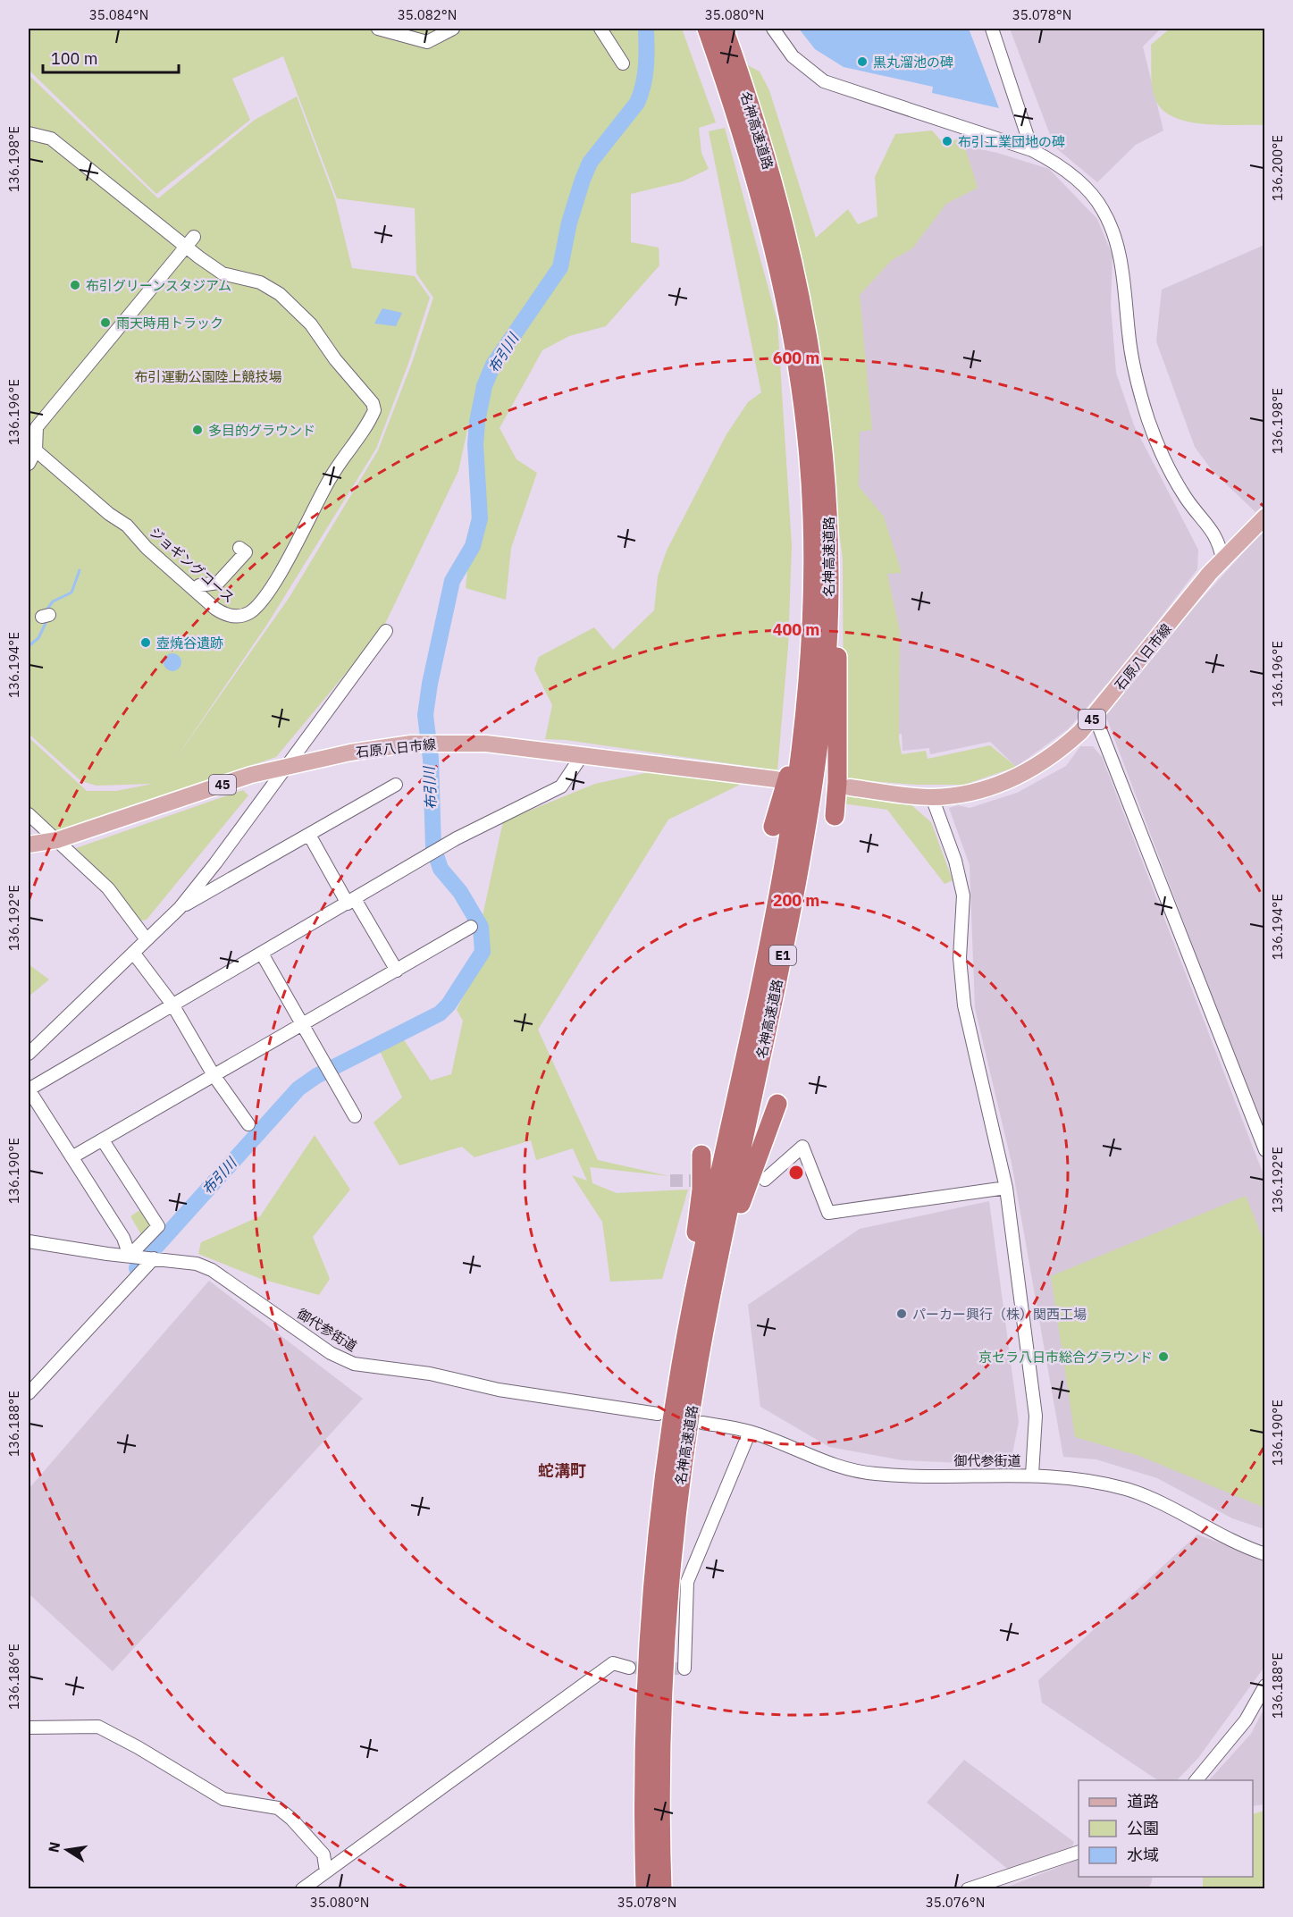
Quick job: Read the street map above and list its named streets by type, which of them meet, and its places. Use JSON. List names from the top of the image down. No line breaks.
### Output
{"streets":{"highway":["名神高速道路","E1"],"main road":["石原八日市線","45"],"street":["ジョギングコース","御代参街道"]},"districts":["蛇溝町"],"water":["布引川"],"parks":["布引運動公園陸上競技場"],"places":["黒丸溜池の碑","布引工業団地の碑","布引グリーンスタジアム","雨天時用トラック","多目的グラウンド","壺焼谷遺跡","パーカー興行（株）関西工場","京セラ八日市総合グラウンド"],"legend":["道路","公園","水域"],"scale_bar":"100 m","north":"left","coordinates":["35.084°N","35.082°N","35.080°N","35.078°N","136.198°E","136.200°E","136.196°E","136.194°E","136.192°E","136.190°E","136.188°E","136.186°E","35.076°N"],"rings":["600 m","400 m","200 m"]}
